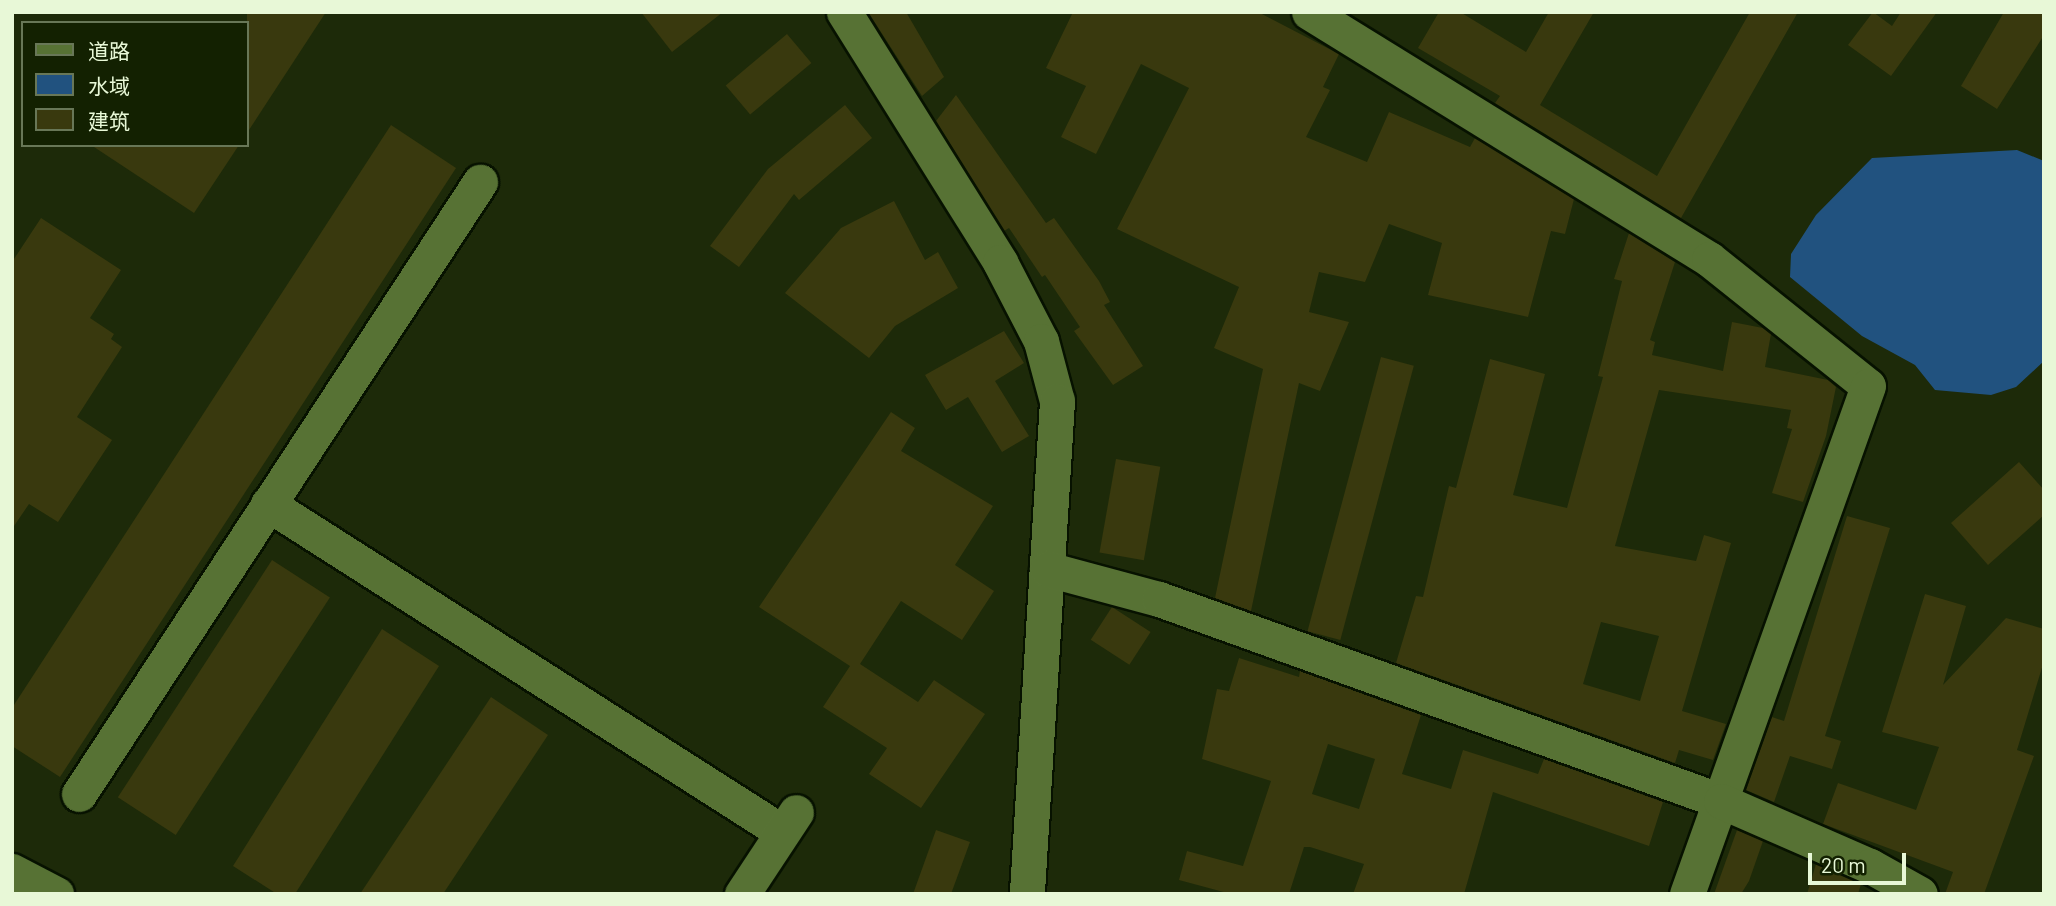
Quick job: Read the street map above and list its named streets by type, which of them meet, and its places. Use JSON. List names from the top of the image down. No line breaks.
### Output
{"legend":["道路","水域","建筑"],"scale_bar":"20 m"}
